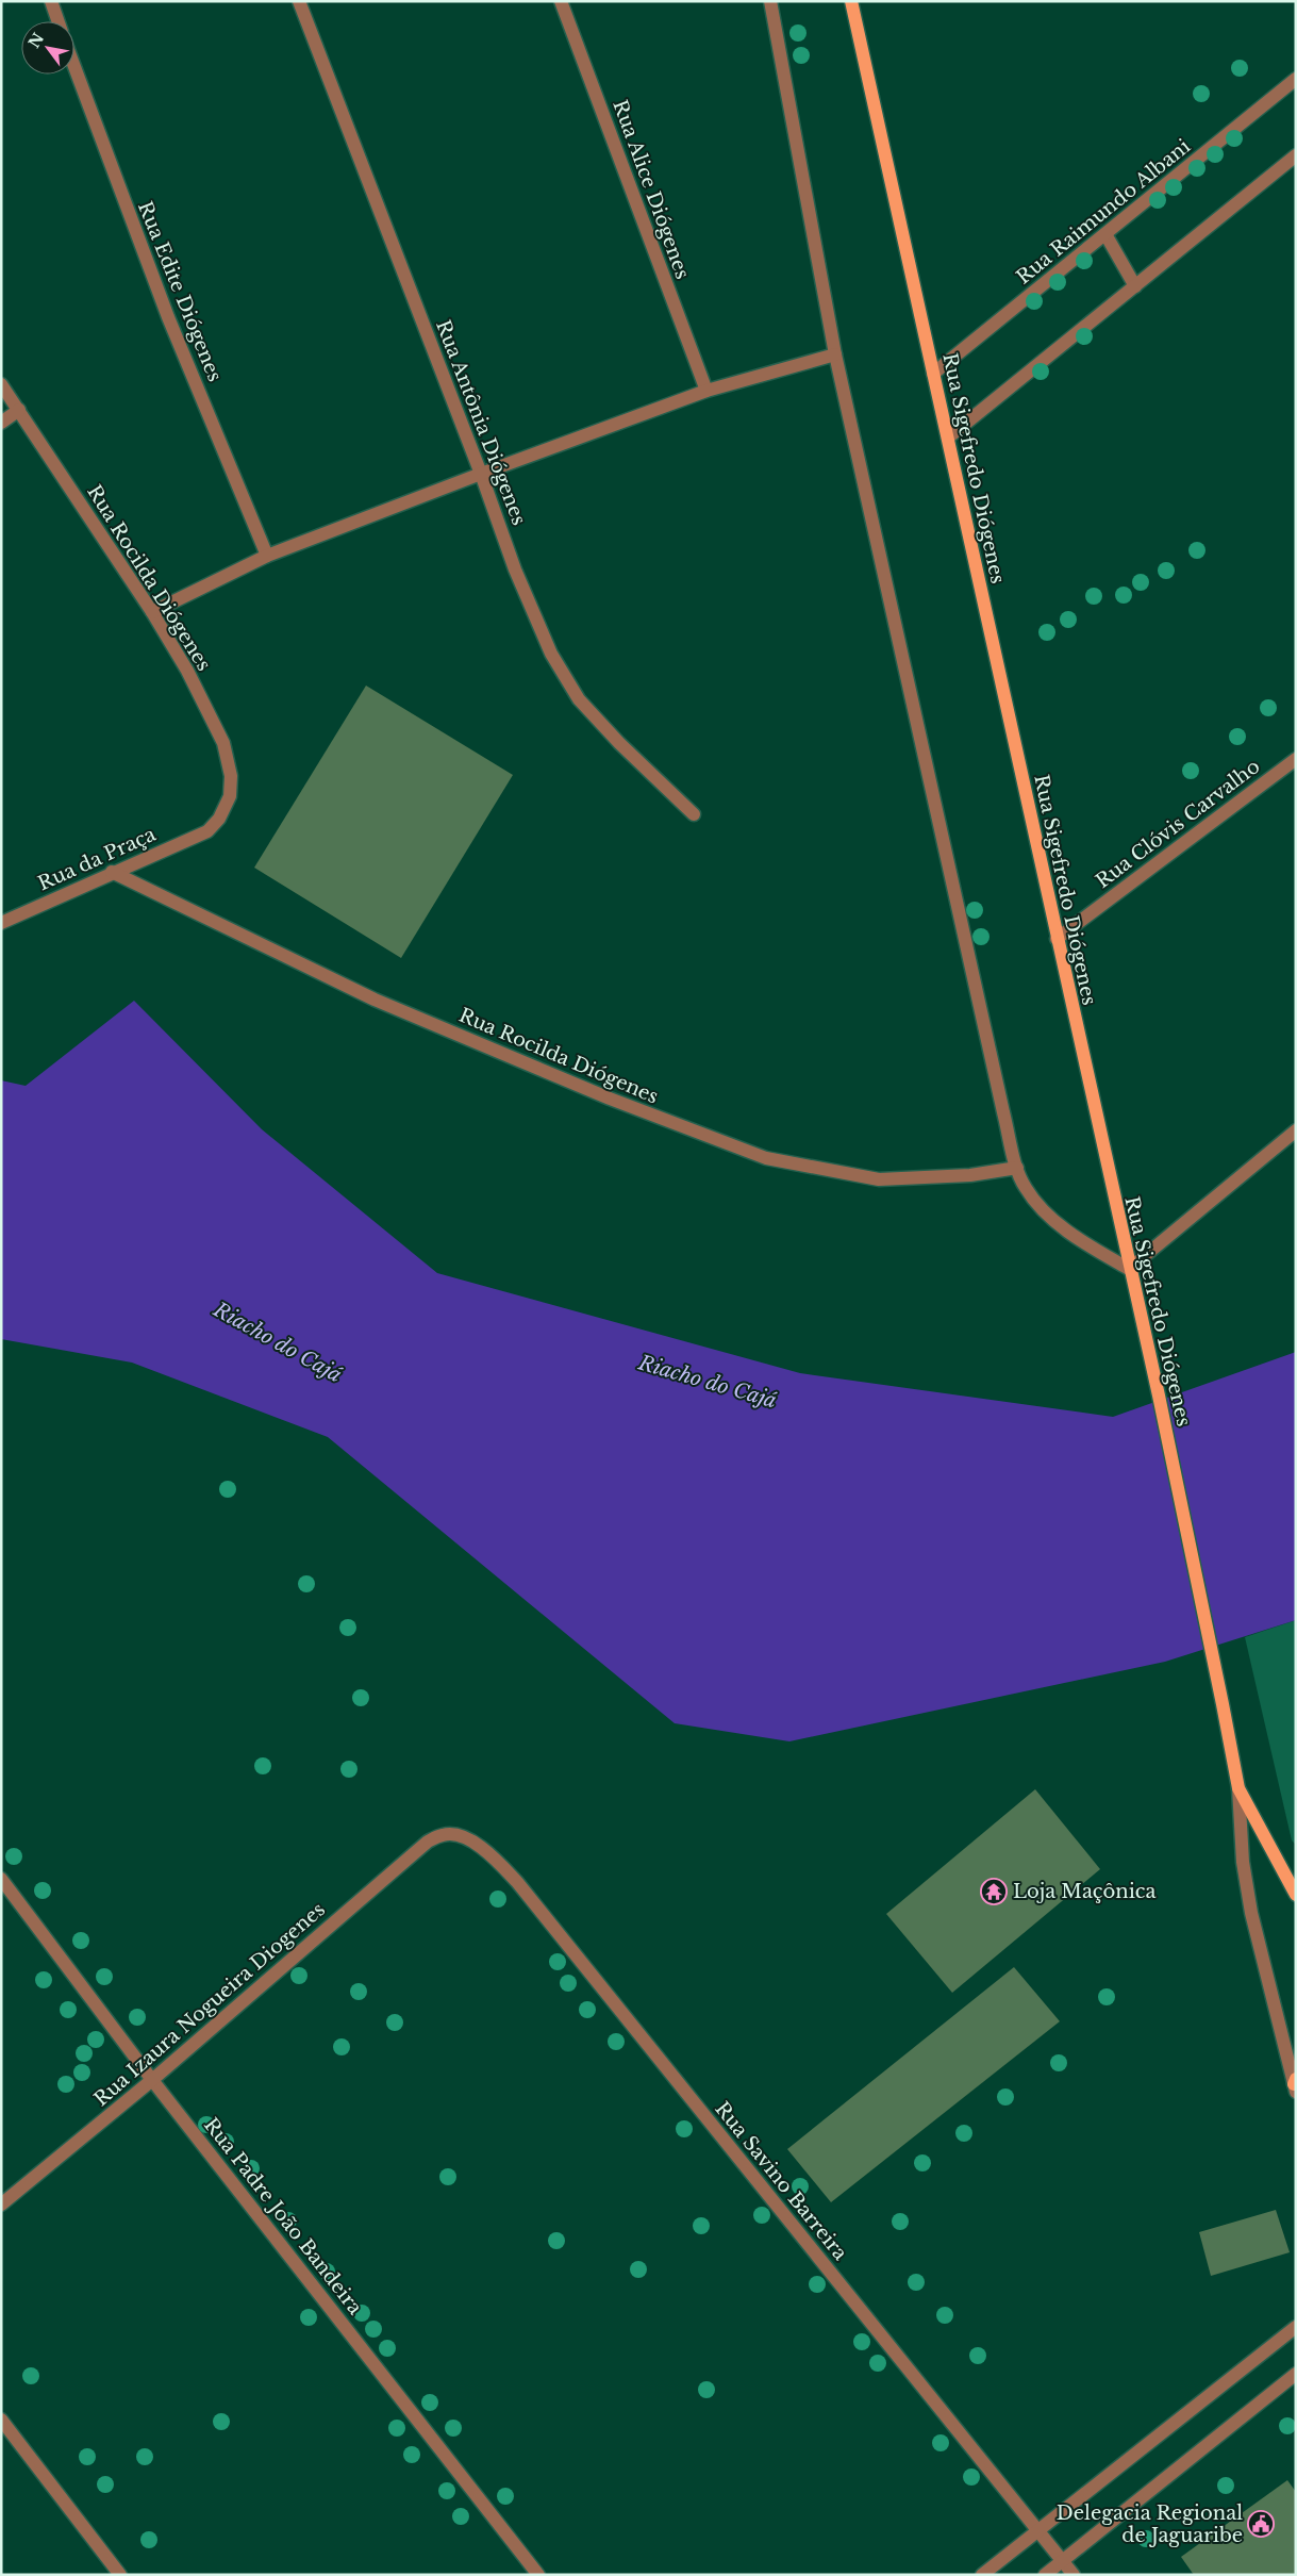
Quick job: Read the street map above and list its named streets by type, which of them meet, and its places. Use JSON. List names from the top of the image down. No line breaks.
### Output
{"streets":{"main road":["Rua Sigefredo Diógenes"],"street":["Rua Alice Diógenes","Rua Raimundo Albani","Rua Edite Diógenes","Rua Antônia Diógenes","Rua Rocilda Diógenes","Rua Clóvis Carvalho","Rua da Praça","Rua Izaura Nogueira Diogenes","Rua Savino Barreira","Rua Padre João Bandeira"]},"crossings":[["Rua Raimundo Albani","Rua Sigefredo Diógenes"],["Rua Sigefredo Diógenes","Rua Clóvis Carvalho"],["Rua Rocilda Diógenes","Rua da Praça"],["Rua Izaura Nogueira Diogenes","Rua Savino Barreira"],["Rua Izaura Nogueira Diogenes","Rua Padre João Bandeira"]],"water":["Riacho do Cajá"],"places":{"temple":["Loja Maçônica"],"public building":["Delegacia Regional de Jaguaribe"]},"north":"top left"}
